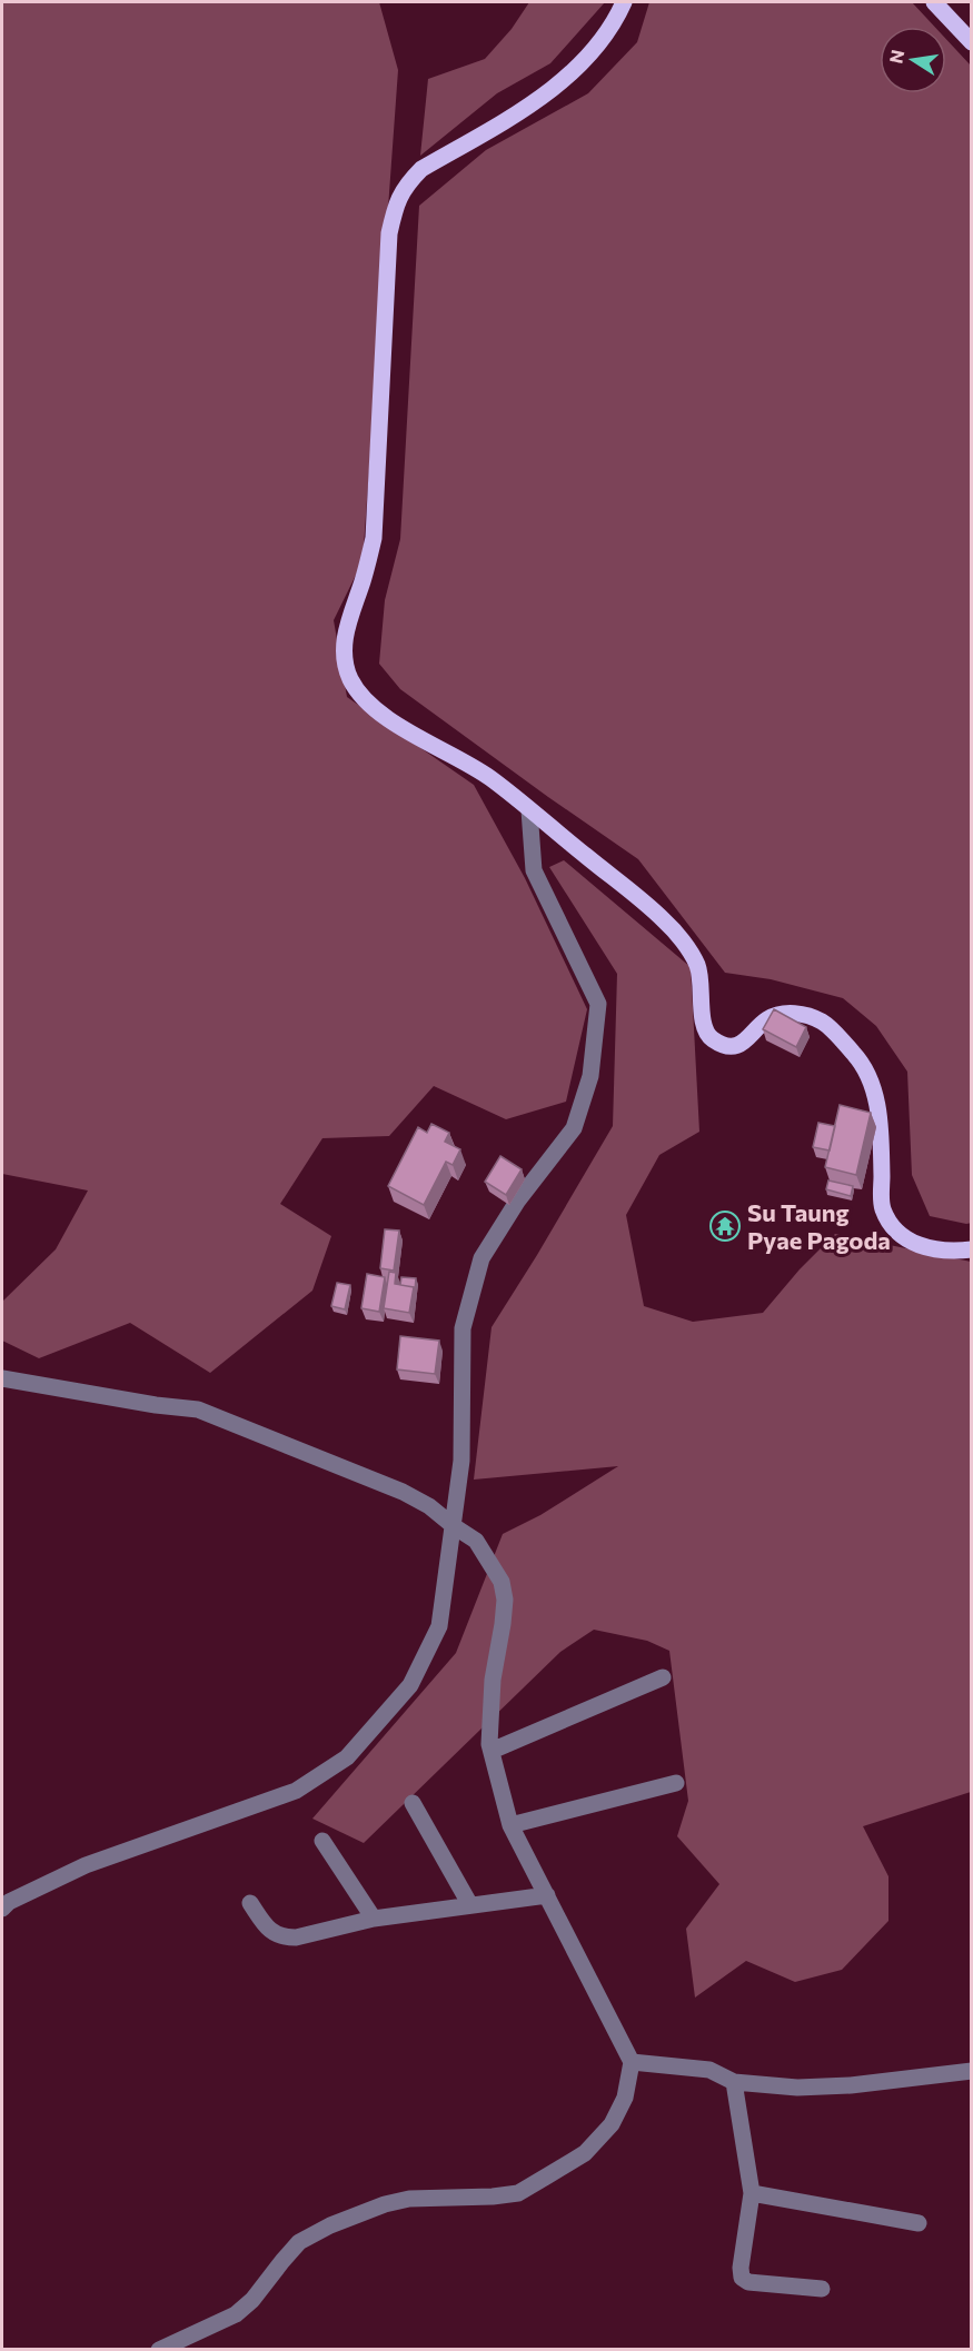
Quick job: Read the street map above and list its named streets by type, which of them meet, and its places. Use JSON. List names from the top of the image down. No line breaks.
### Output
{"places":{"temple":["Su Taung Pyae Pagoda"]},"north":"left"}
